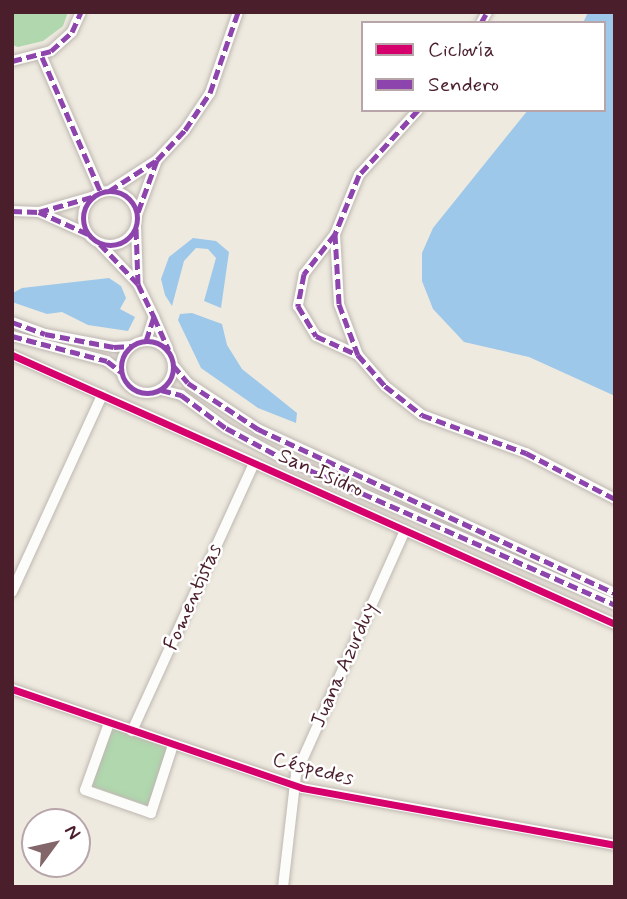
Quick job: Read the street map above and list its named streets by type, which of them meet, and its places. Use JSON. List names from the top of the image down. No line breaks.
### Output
{"streets":{"street":["San Isidro","Fomentistas","Juana Azurduy","Céspedes"]},"crossings":[["San Isidro","Fomentistas"],["San Isidro","Juana Azurduy"],["Fomentistas","Céspedes"],["Juana Azurduy","Céspedes"]],"legend":["Ciclovía","Sendero"],"north":"top right"}
